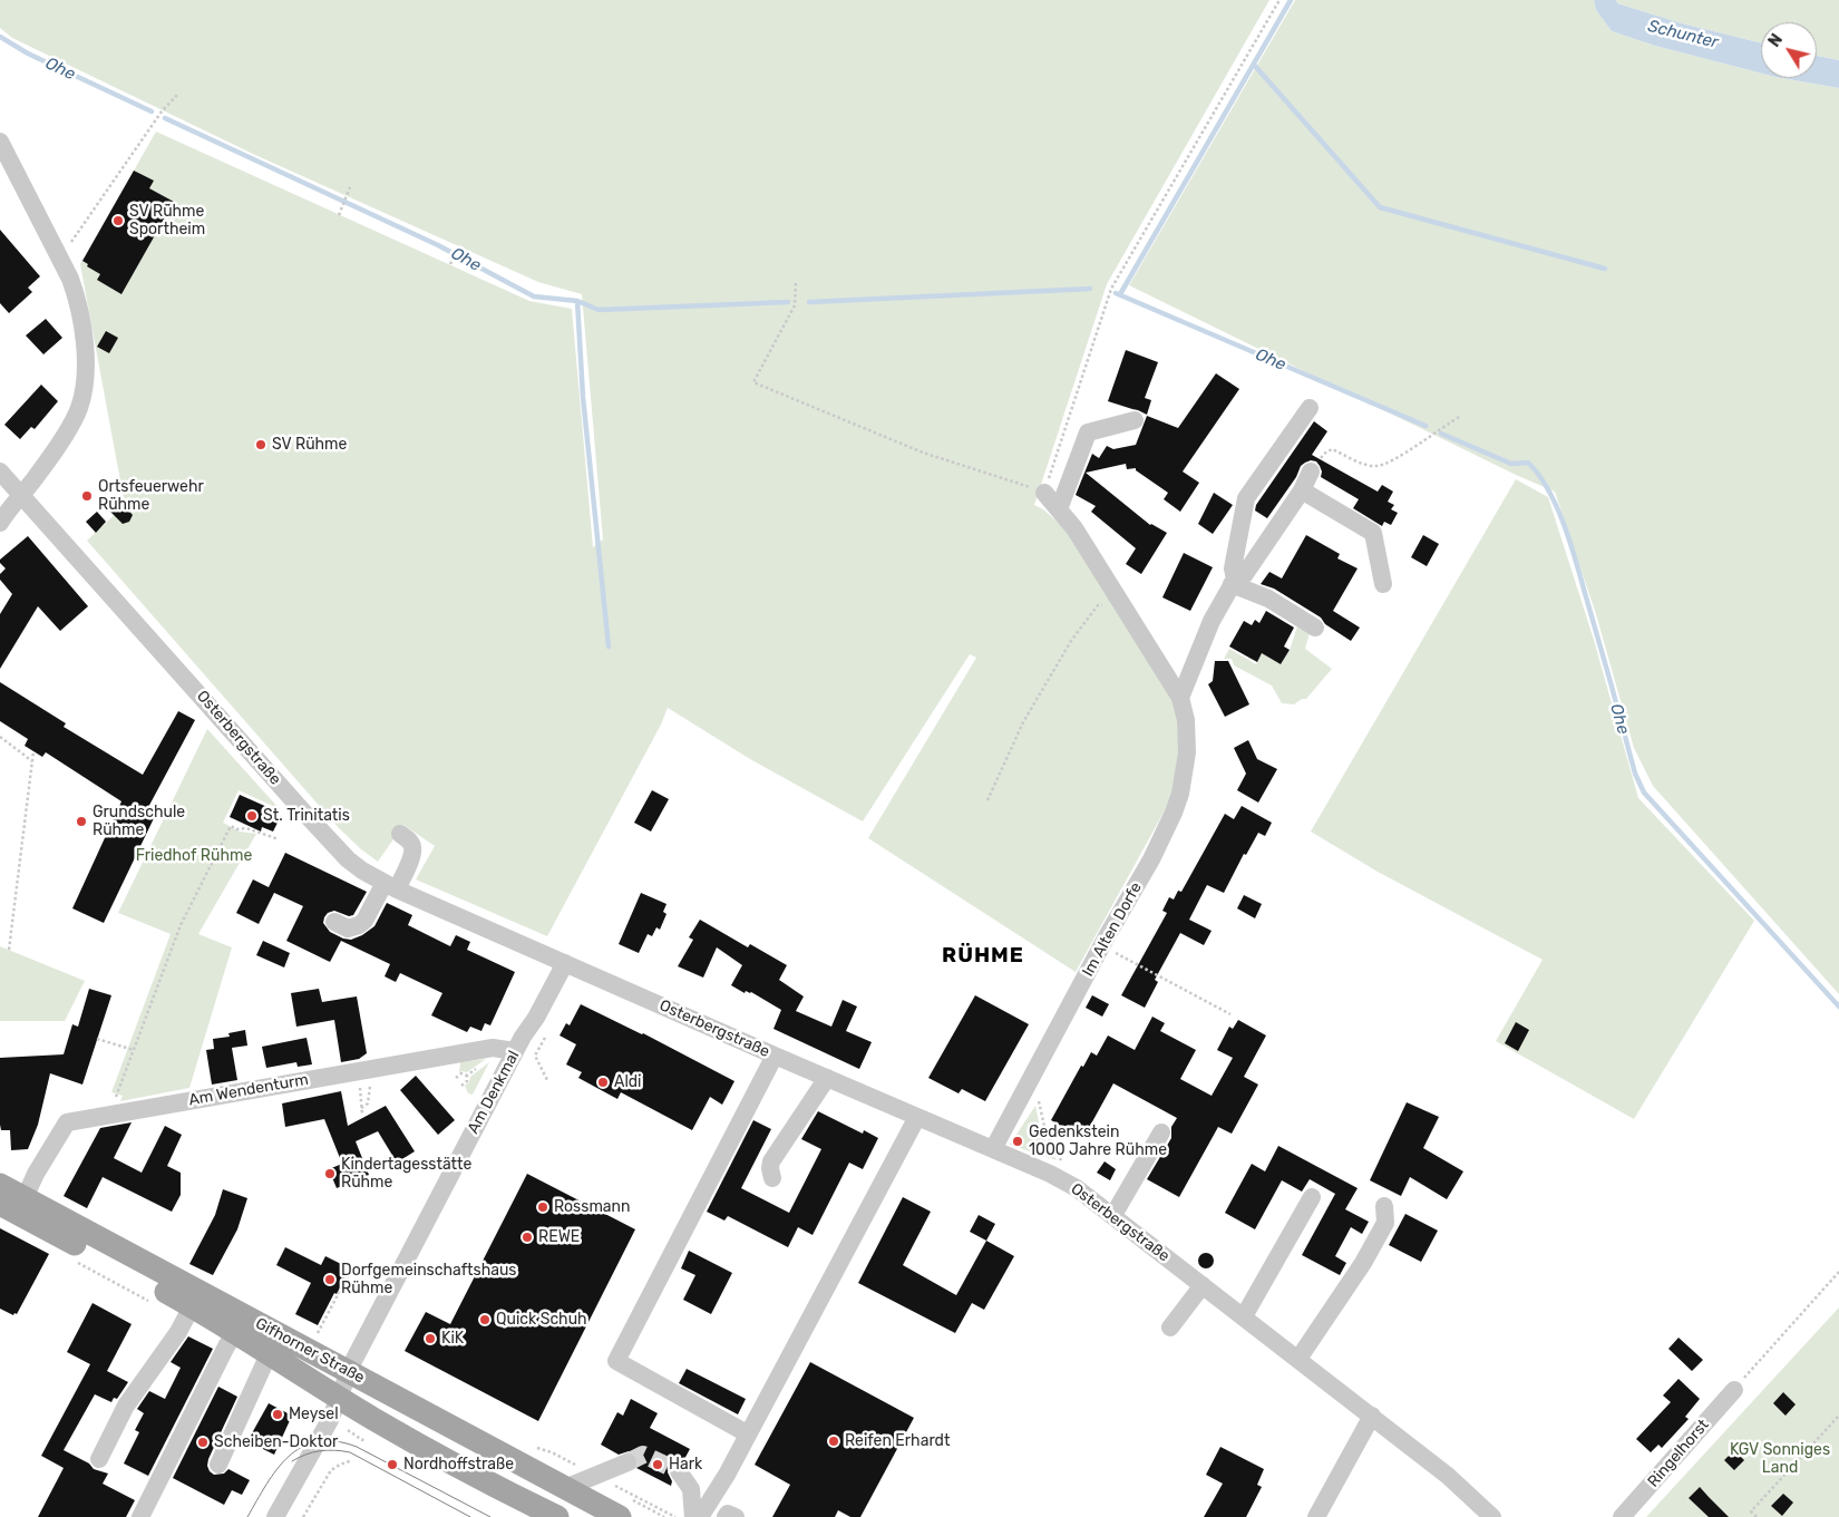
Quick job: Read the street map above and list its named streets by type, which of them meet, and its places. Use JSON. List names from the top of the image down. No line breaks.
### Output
{"streets":{"main road":["Gifhorner Straße"],"street":["Osterbergstraße","Im Alten Dorfe","Am Wendenturm","Am Denkmal","Ringelhorst"]},"crossings":[["Osterbergstraße","Im Alten Dorfe"],["Osterbergstraße","Am Denkmal"],["Am Wendenturm","Am Denkmal"],["Am Wendenturm","Gifhorner Straße"],["Am Denkmal","Gifhorner Straße"]],"districts":["RÜHME"],"water":["Schunter","Ohe"],"parks":["Friedhof Rühme","KGV Sonniges Land"],"places":["SV Rühme Sportheim","SV Rühme","Ortsfeuerwehr Rühme","St. Trinitatis","Grundschule Rühme","Aldi","Gedenkstein 1000 Jahre Rühme","Kindertagesstätte Rühme","Rossmann","REWE","Dorfgemeinschaftshaus Rühme","Quick Schuh","KiK","Meysel","Reifen Erhardt","Scheiben-Doktor","Nordhoffstraße","Hark"],"north":"top left"}
